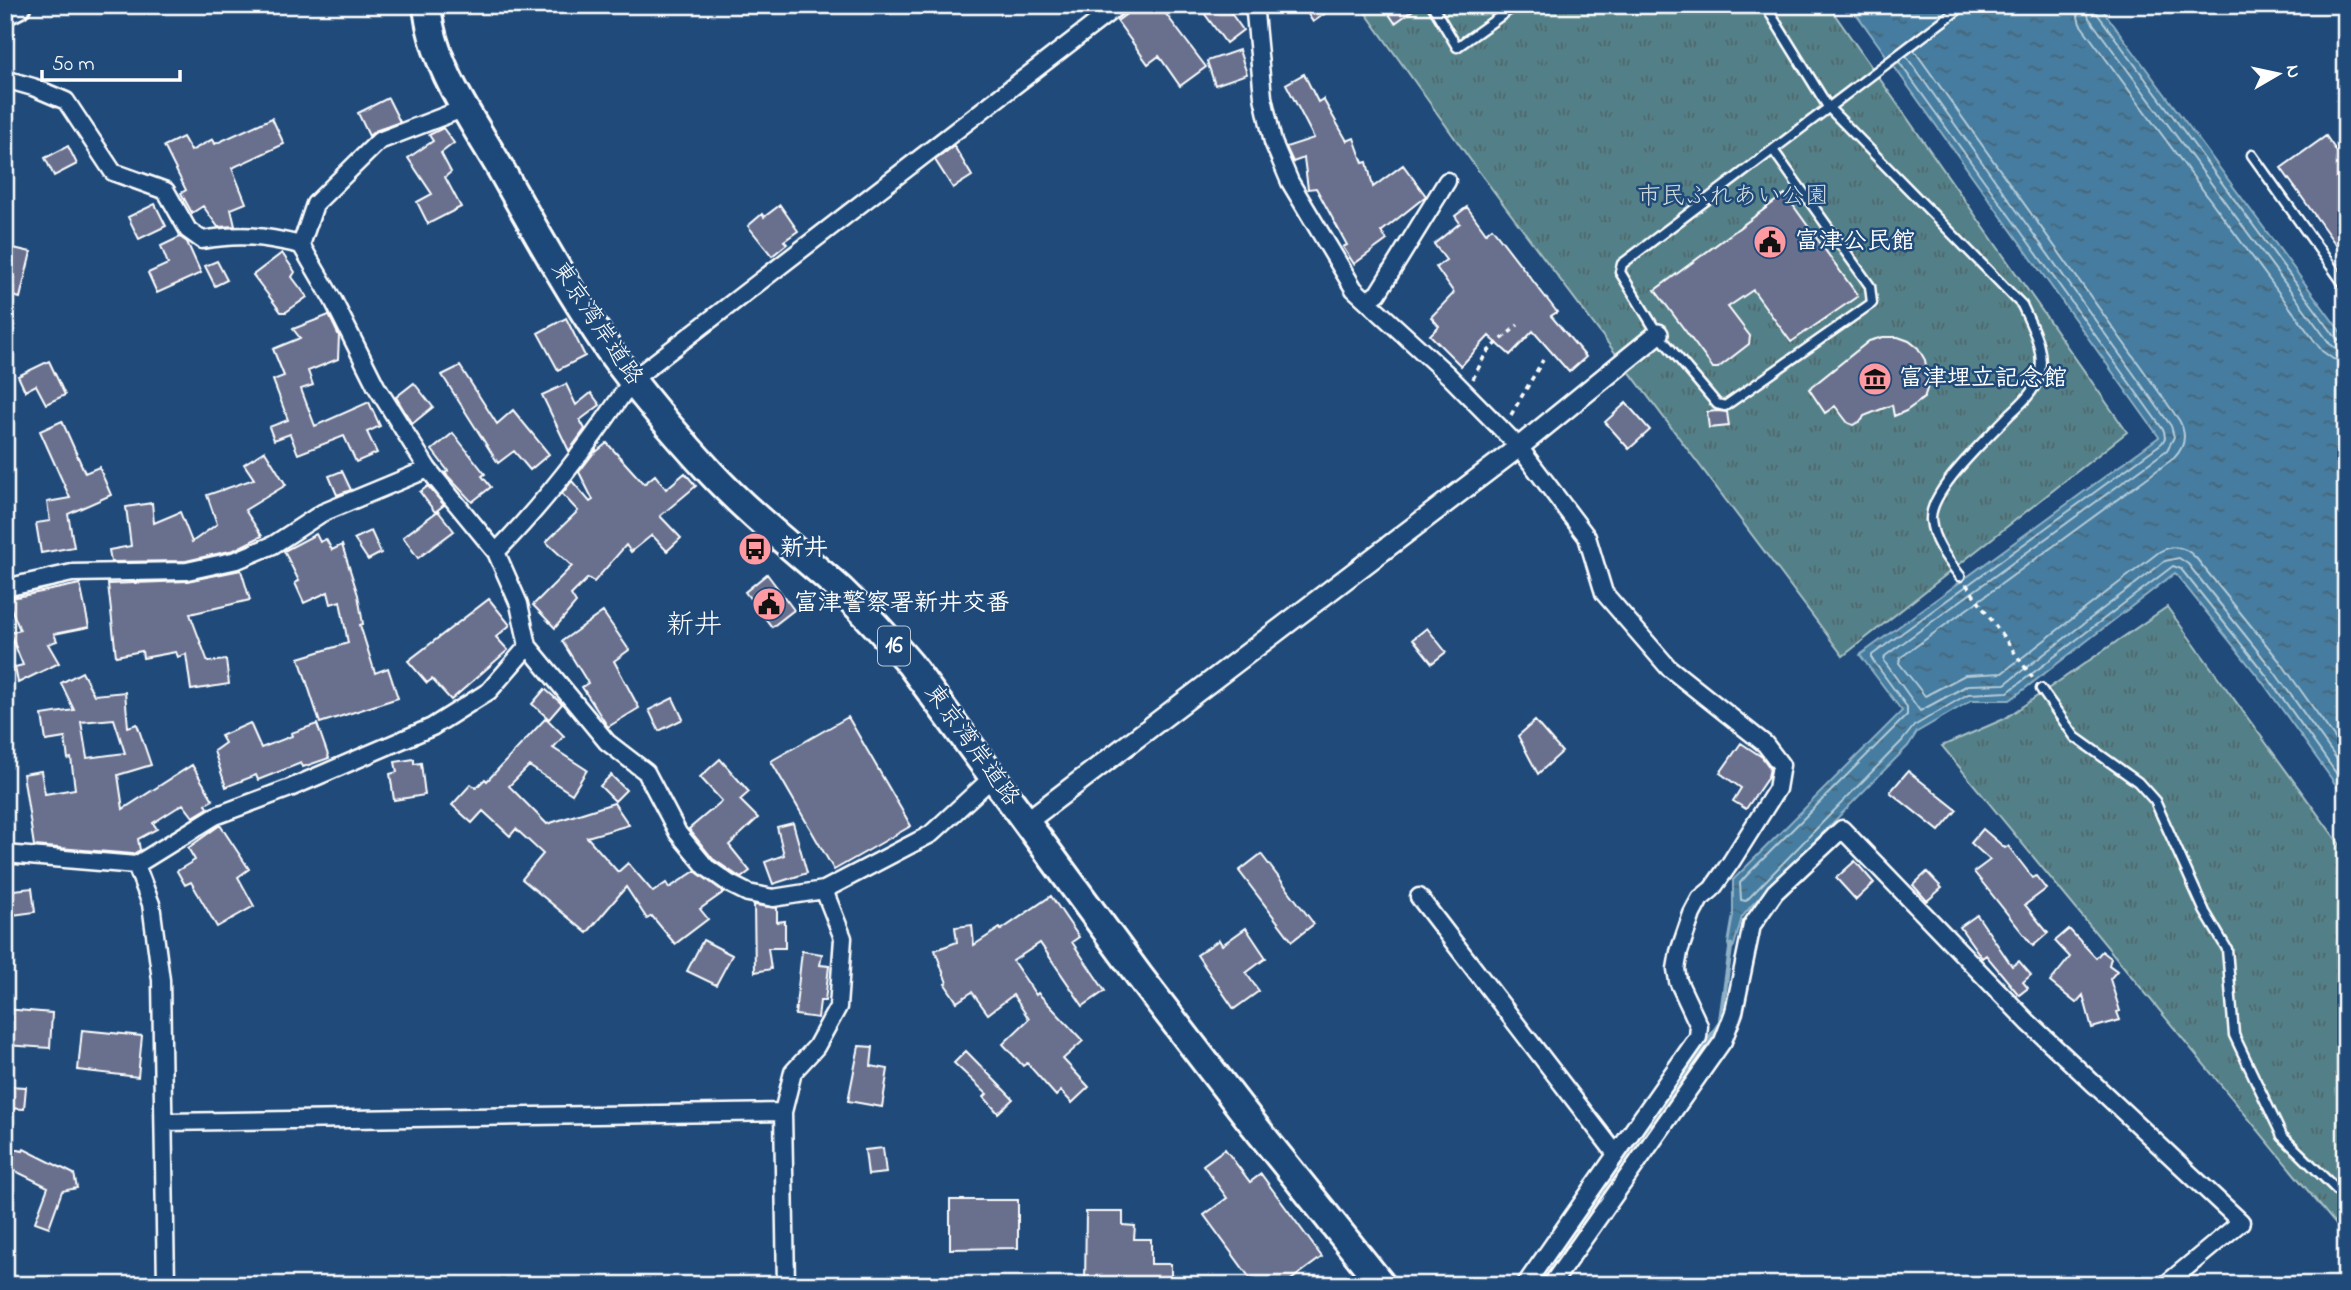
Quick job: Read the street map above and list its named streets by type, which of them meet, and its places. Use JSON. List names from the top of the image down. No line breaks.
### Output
{"streets":{"highway":["東京湾岸道路","16"]},"districts":["新井"],"parks":["市民ふれあい公園"],"places":{"public building":["富津公民館","富津警察署新井交番"],"museum":["富津埋立記念館"],"bus stop":["新井"]},"scale_bar":"50 m","north":"right"}
